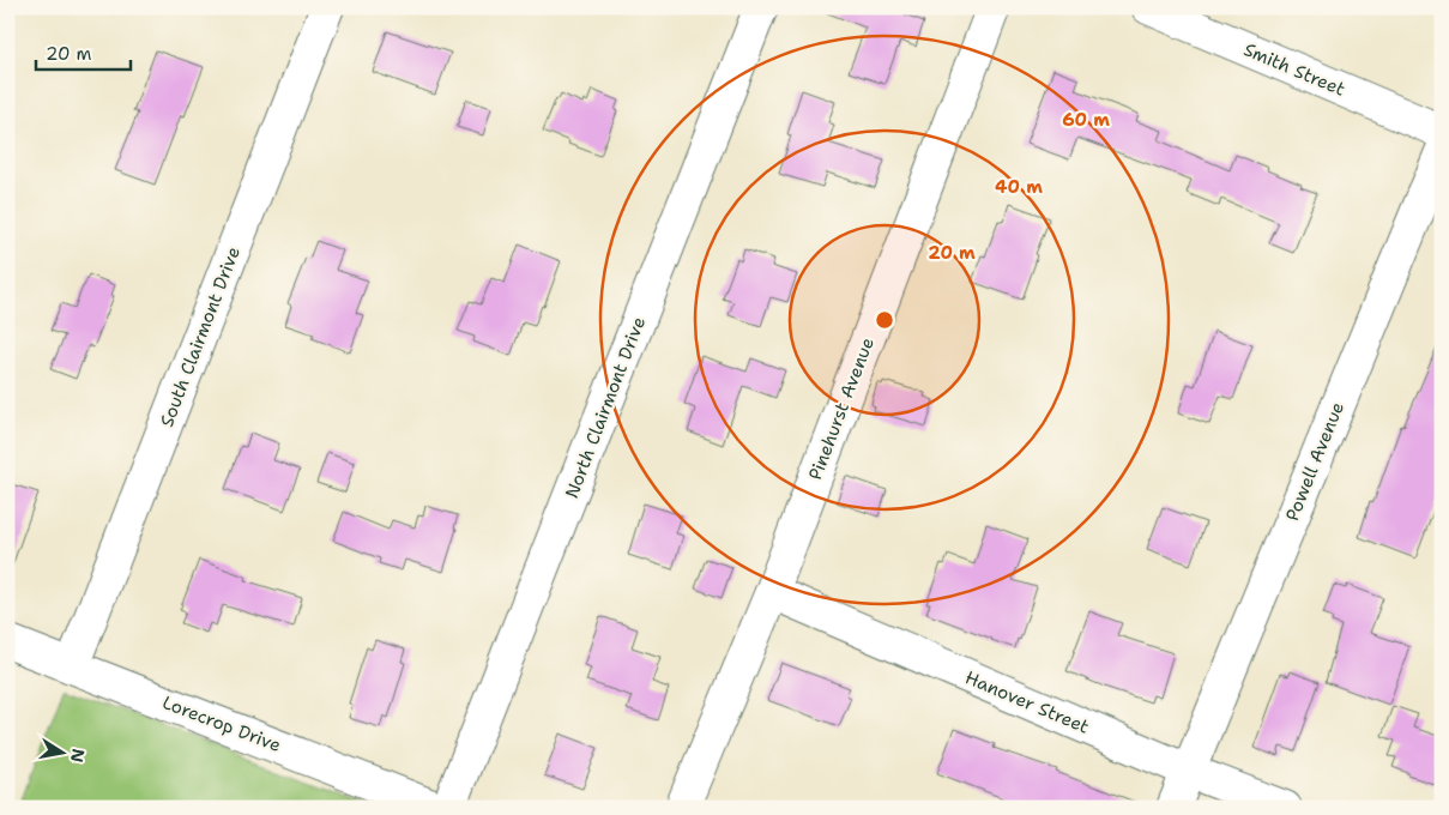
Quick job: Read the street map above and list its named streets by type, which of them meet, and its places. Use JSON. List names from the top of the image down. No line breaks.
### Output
{"streets":{"street":["Smith Street","South Clairmont Drive","North Clairmont Drive","Pinehurst Avenue","Powell Avenue","Hanover Street","Lorecrop Drive"]},"crossings":[["South Clairmont Drive","Lorecrop Drive"],["Pinehurst Avenue","Hanover Street"],["Powell Avenue","Hanover Street"]],"scale_bar":"20 m","north":"right","rings":["60 m","40 m","20 m"]}
